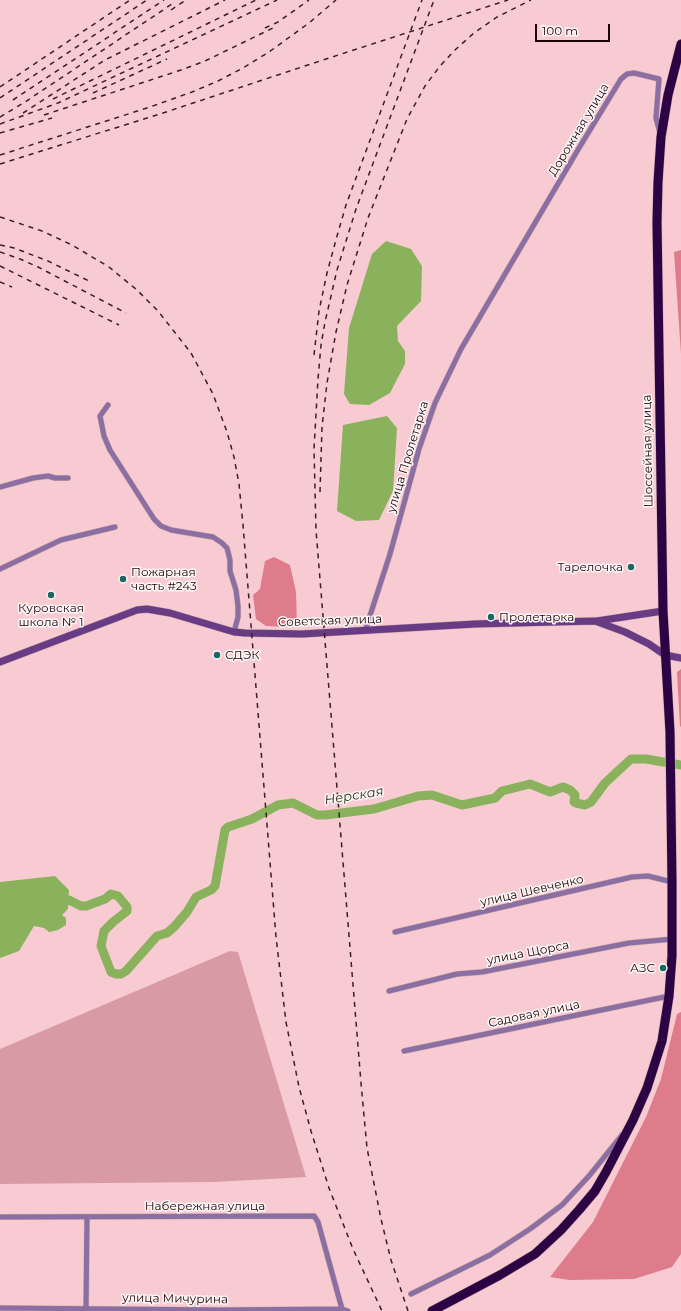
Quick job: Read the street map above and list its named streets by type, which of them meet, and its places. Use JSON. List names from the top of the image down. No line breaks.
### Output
{"streets":{"highway":["Шоссейная улица"],"street":["Дорожная улица","улица Пролетарка","Советская улица","улица Шевченко","улица Щорса","Садовая улица","Набережная улица","улица Мичурина"]},"crossings":[["Дорожная улица","Шоссейная улица"],["Дорожная улица","улица Пролетарка"],["Шоссейная улица","Советская улица"],["Шоссейная улица","улица Шевченко"],["Шоссейная улица","улица Щорса"],["Шоссейная улица","Садовая улица"],["улица Пролетарка","Советская улица"],["Набережная улица","улица Мичурина"]],"water":["Нерская"],"places":["Тарелочка","Пожарная часть #243","Куровская школа № 1","Пролетарка","СДЭК","АЗС"],"scale_bar":"100 m"}
